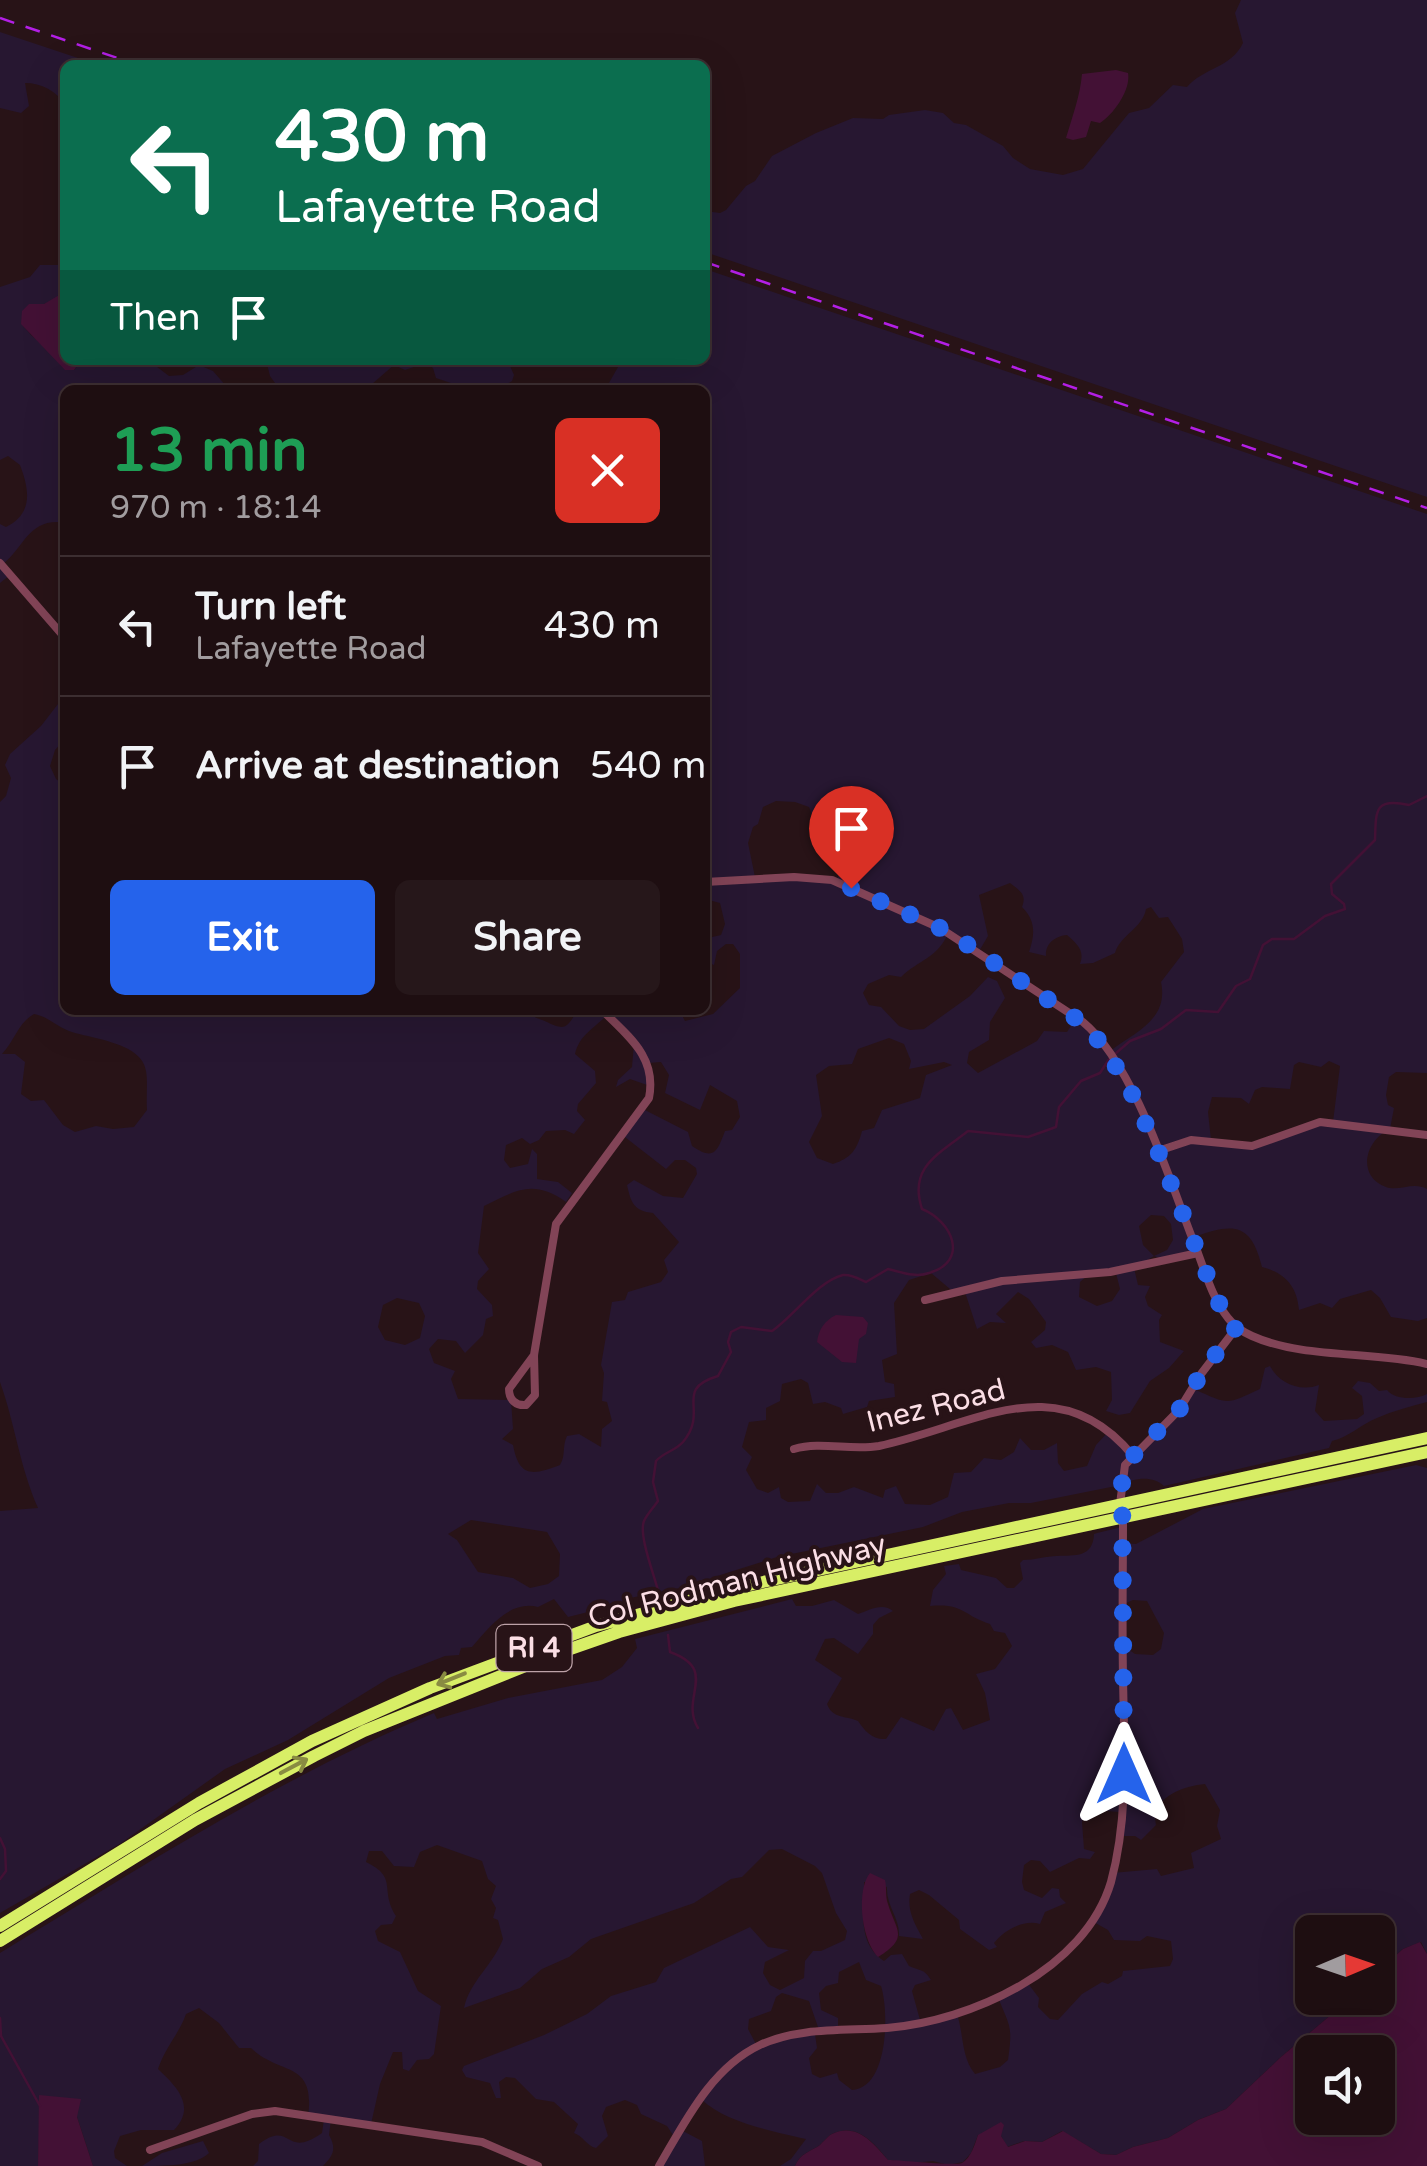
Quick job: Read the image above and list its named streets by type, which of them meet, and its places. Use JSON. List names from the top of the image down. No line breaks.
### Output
{"streets":{"highway":["Col Rodman Highway","RI 4"],"street":["Inez Road"]},"north":"right","page":{"turn":["430 m","Lafayette Road"],"then":"Then","heading":["13 min","970 m · 18:14"],"list":[{"name":"Turn left","note":"Lafayette Road","value":"430 m"},{"name":"Arrive at destination","value":"540 m"}],"buttons":["Exit","Share"]}}
